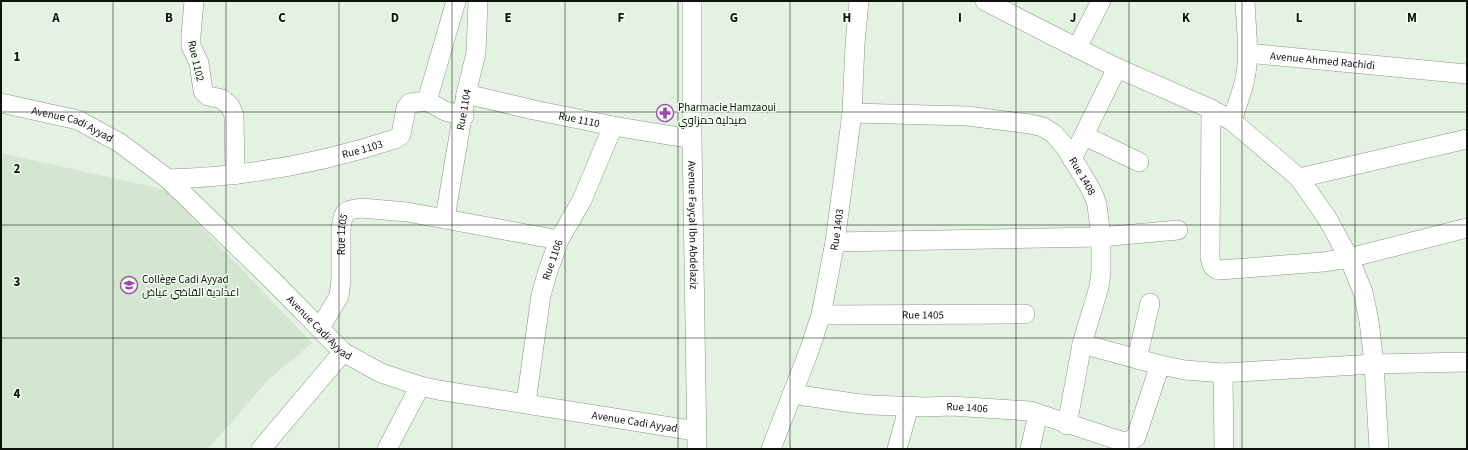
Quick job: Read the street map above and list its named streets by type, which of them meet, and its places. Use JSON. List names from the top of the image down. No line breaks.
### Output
{"streets":{"street":["Rue 1102","Avenue Ahmed Rachidi","Rue 1104","Rue 1110","Avenue Cadi Ayyad","Rue 1103","Rue 1408","Avenue Fayçal Ibn Abdelaziz","Rue 1403","Rue 1105","Rue 1106","Rue 1405","Rue 1406"]},"crossings":[["Rue 1102","Rue 1103"],["Rue 1104","Rue 1110"],["Rue 1104","Rue 1105"],["Rue 1110","Avenue Fayçal Ibn Abdelaziz"],["Rue 1110","Rue 1106"],["Avenue Cadi Ayyad","Rue 1103"],["Avenue Cadi Ayyad","Avenue Fayçal Ibn Abdelaziz"],["Avenue Cadi Ayyad","Rue 1105"],["Avenue Cadi Ayyad","Rue 1106"],["Rue 1408","Rue 1403"],["Rue 1408","Rue 1406"],["Rue 1403","Rue 1405"],["Rue 1403","Rue 1406"]],"places":{"pharmacy":["Pharmacie Hamzaoui صيدلية حمزاوي"],"school or university":["Collège Cadi Ayyad اعدادية القاضي عياض"]},"grid":{"columns":["A","B","C","D","E","F","G","H","I","J","K","L","M"],"rows":["1","2","3","4"]}}
